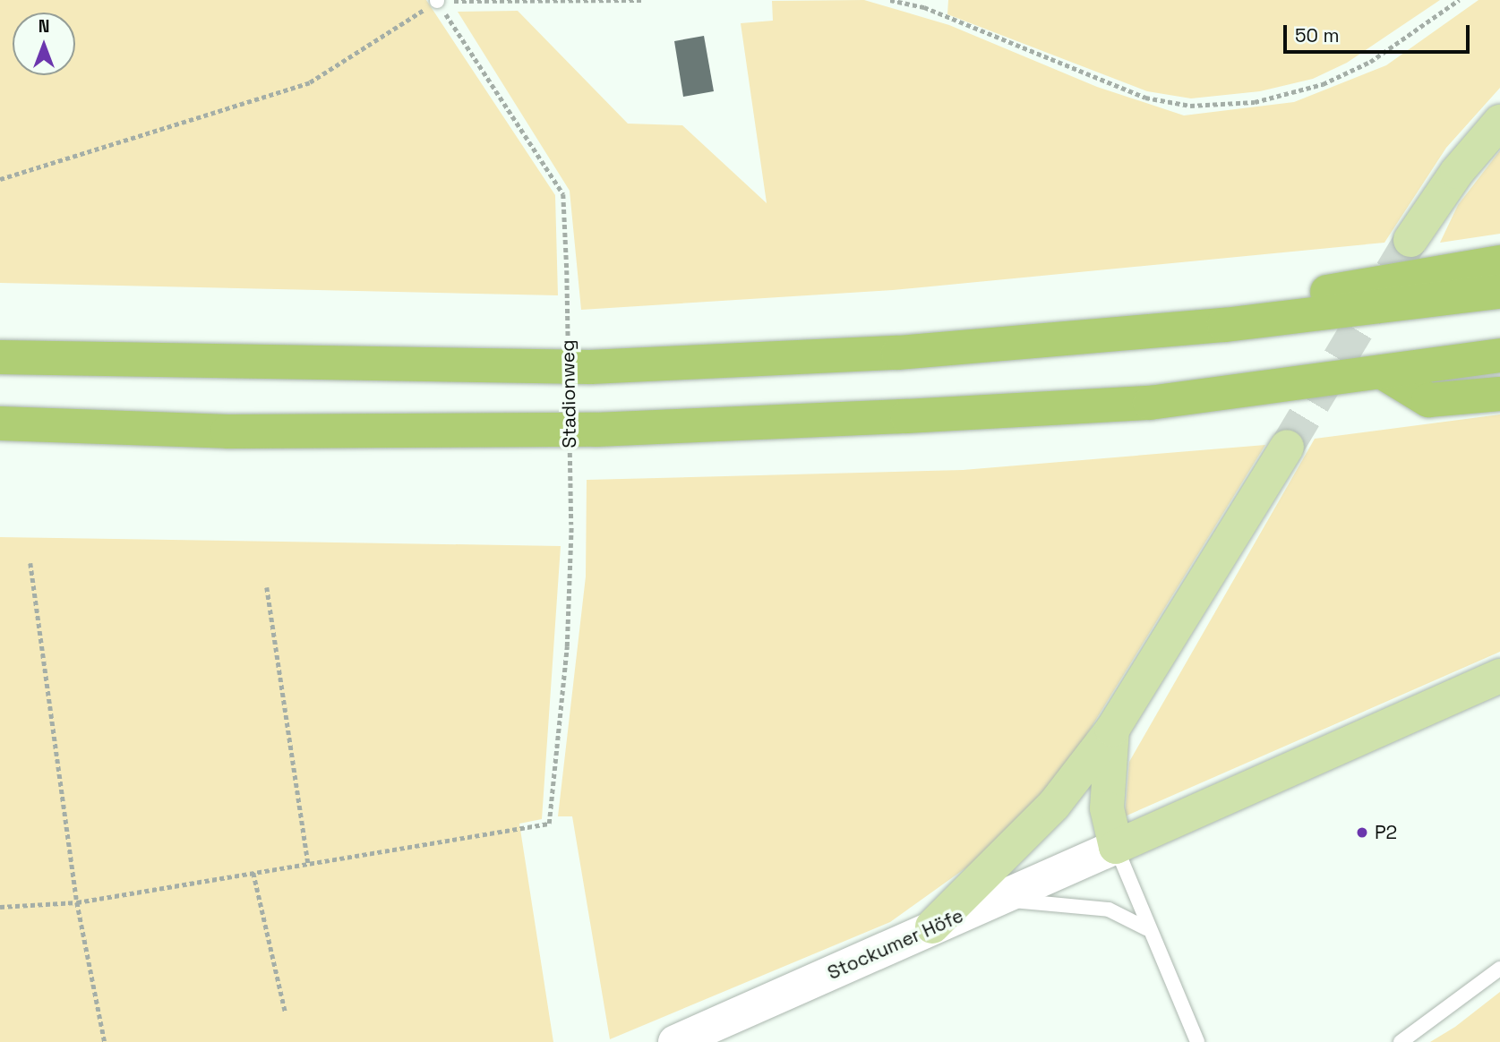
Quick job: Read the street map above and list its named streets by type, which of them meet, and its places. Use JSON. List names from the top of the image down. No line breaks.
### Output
{"streets":{"street":["Stockumer Höfe"],"path":["Stadionweg"]},"places":["P2"],"scale_bar":"50 m","north":"top"}
